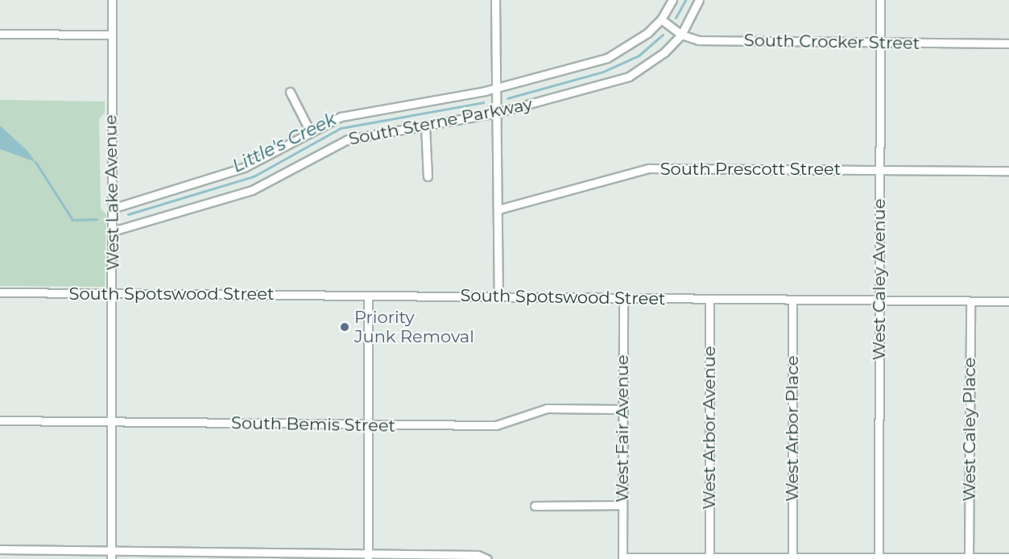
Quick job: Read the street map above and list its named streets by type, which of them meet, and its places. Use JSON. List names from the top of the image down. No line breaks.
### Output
{"streets":{"street":["South Crocker Street","South Sterne Parkway","South Prescott Street","West Lake Avenue","West Caley Avenue","South Spotswood Street","South Bemis Street","West Arbor Avenue","West Fair Avenue","West Arbor Place","West Caley Place"]},"crossings":[["South Crocker Street","South Sterne Parkway"],["South Crocker Street","West Caley Avenue"],["South Sterne Parkway","West Lake Avenue"],["South Prescott Street","West Caley Avenue"],["West Lake Avenue","South Spotswood Street"],["West Lake Avenue","South Bemis Street"],["West Caley Avenue","South Spotswood Street"],["South Spotswood Street","West Arbor Avenue"],["South Spotswood Street","West Fair Avenue"],["South Spotswood Street","West Arbor Place"],["South Spotswood Street","West Caley Place"],["South Bemis Street","West Fair Avenue"]],"water":["Little's Creek"],"places":["Priority Junk Removal"]}
